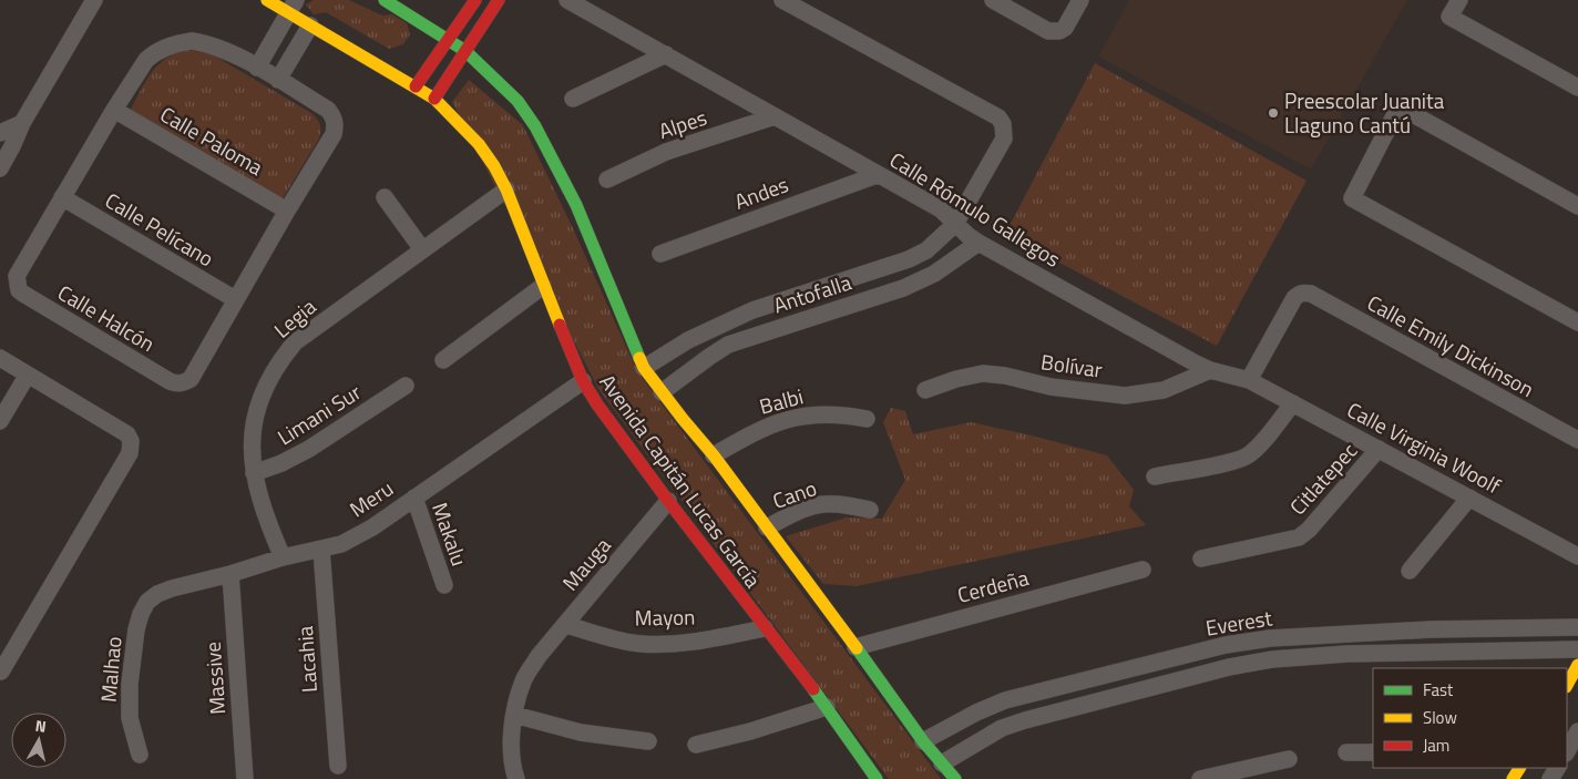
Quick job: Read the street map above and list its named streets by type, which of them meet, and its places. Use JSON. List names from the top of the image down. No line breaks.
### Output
{"streets":{"street":["Alpes","Calle Paloma","Andes","Calle Rómulo Gallegos","Calle Pelícano","Antofalla","Calle Halcón","Legia","Calle Emily Dickinson","Bolívar","Balbi","Limani Sur","Calle Virginia Woolf","Citlatepec","Avenida Capitán Lucas García","Cano","Meru","Makalu","Mauga","Cerdeña","Mayon","Everest","Lacahia","Malhao","Massive"]},"crossings":[["Alpes","Calle Rómulo Gallegos"],["Calle Paloma","Calle Halcón"],["Andes","Calle Rómulo Gallegos"],["Calle Rómulo Gallegos","Antofalla"],["Calle Rómulo Gallegos","Calle Emily Dickinson"],["Calle Rómulo Gallegos","Bolívar"],["Calle Rómulo Gallegos","Calle Virginia Woolf"],["Calle Pelícano","Calle Halcón"],["Antofalla","Avenida Capitán Lucas García"],["Legia","Limani Sur"],["Legia","Avenida Capitán Lucas García"],["Legia","Meru"],["Calle Emily Dickinson","Calle Virginia Woolf"],["Balbi","Avenida Capitán Lucas García"],["Calle Virginia Woolf","Citlatepec"],["Avenida Capitán Lucas García","Cano"],["Avenida Capitán Lucas García","Meru"],["Avenida Capitán Lucas García","Mauga"],["Avenida Capitán Lucas García","Cerdeña"],["Avenida Capitán Lucas García","Mayon"],["Avenida Capitán Lucas García","Everest"],["Meru","Makalu"],["Meru","Lacahia"],["Meru","Malhao"],["Meru","Massive"],["Mauga","Mayon"]],"places":["Preescolar Juanita Llaguno Cantú"],"legend":["Fast","Slow","Jam"],"north":"top"}
